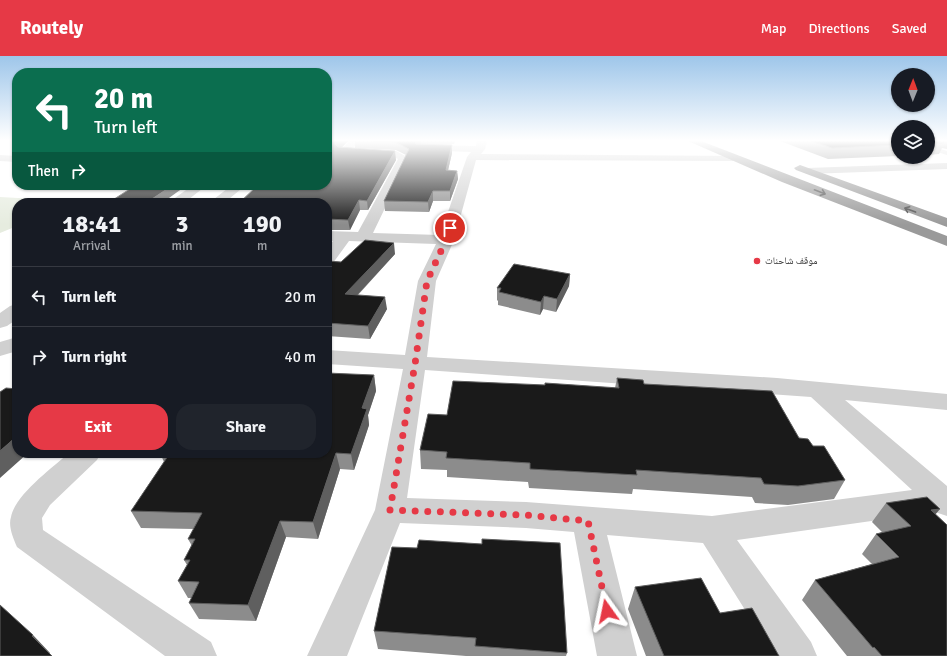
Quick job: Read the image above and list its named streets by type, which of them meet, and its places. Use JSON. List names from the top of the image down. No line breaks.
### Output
{"places":["موقف شاحنات"],"north":"top","page":{"header":"Routely","nav":["Map","Directions","Saved"],"turn":["20 m","Turn left"],"then":"Then","eta":["18:41","Arrival","3","min","190","m"],"list":[{"name":"Turn left","value":"20 m"},{"name":"Turn right","value":"40 m"}],"buttons":["Exit","Share"]}}
